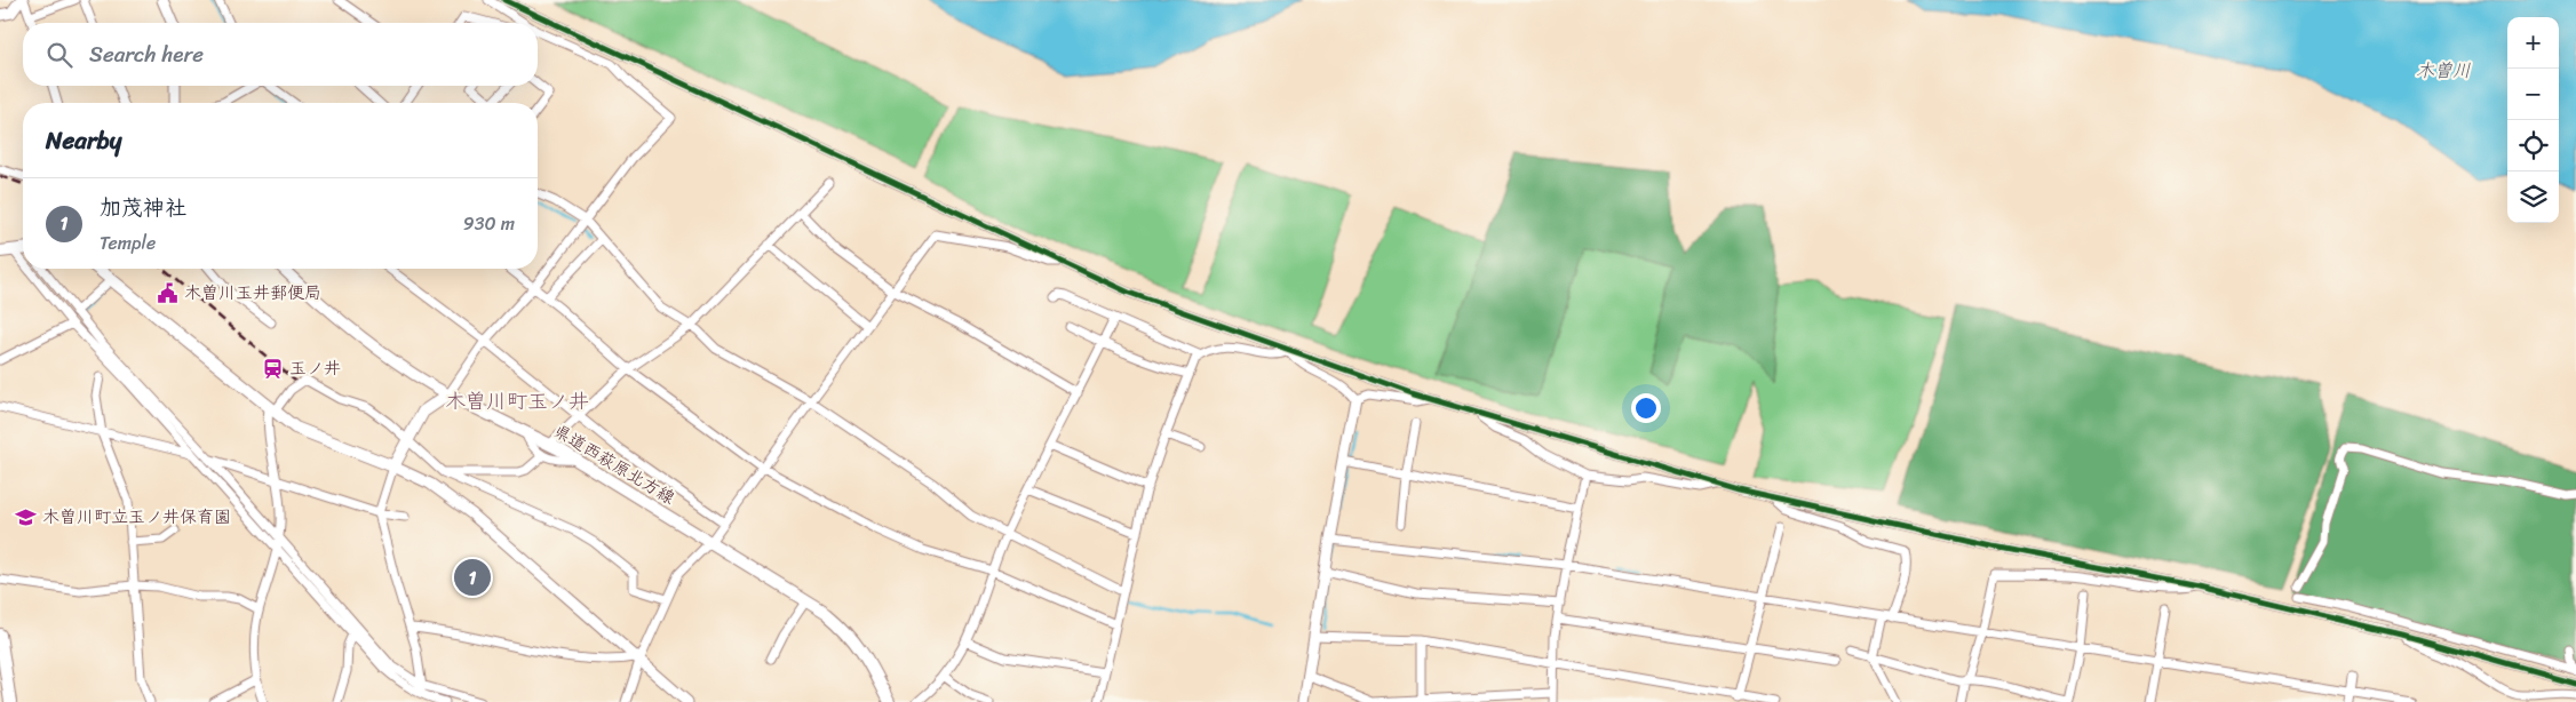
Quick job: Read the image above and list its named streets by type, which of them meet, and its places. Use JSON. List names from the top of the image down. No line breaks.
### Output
{"streets":{"main road":["県道西萩原北方線"]},"districts":["木曽川町玉ノ井"],"water":["木曽川"],"places":{"public building":["木曽川玉井郵便局"],"station":["玉ノ井"],"school or university":["木曽川町立玉ノ井保育園"]},"page":{"map_buttons":["+","−"],"search":"Search here","heading":"Nearby","list":[{"mark":"1","name":"加茂神社","note":"Temple","value":"930 m"}],"pins":"1"}}
